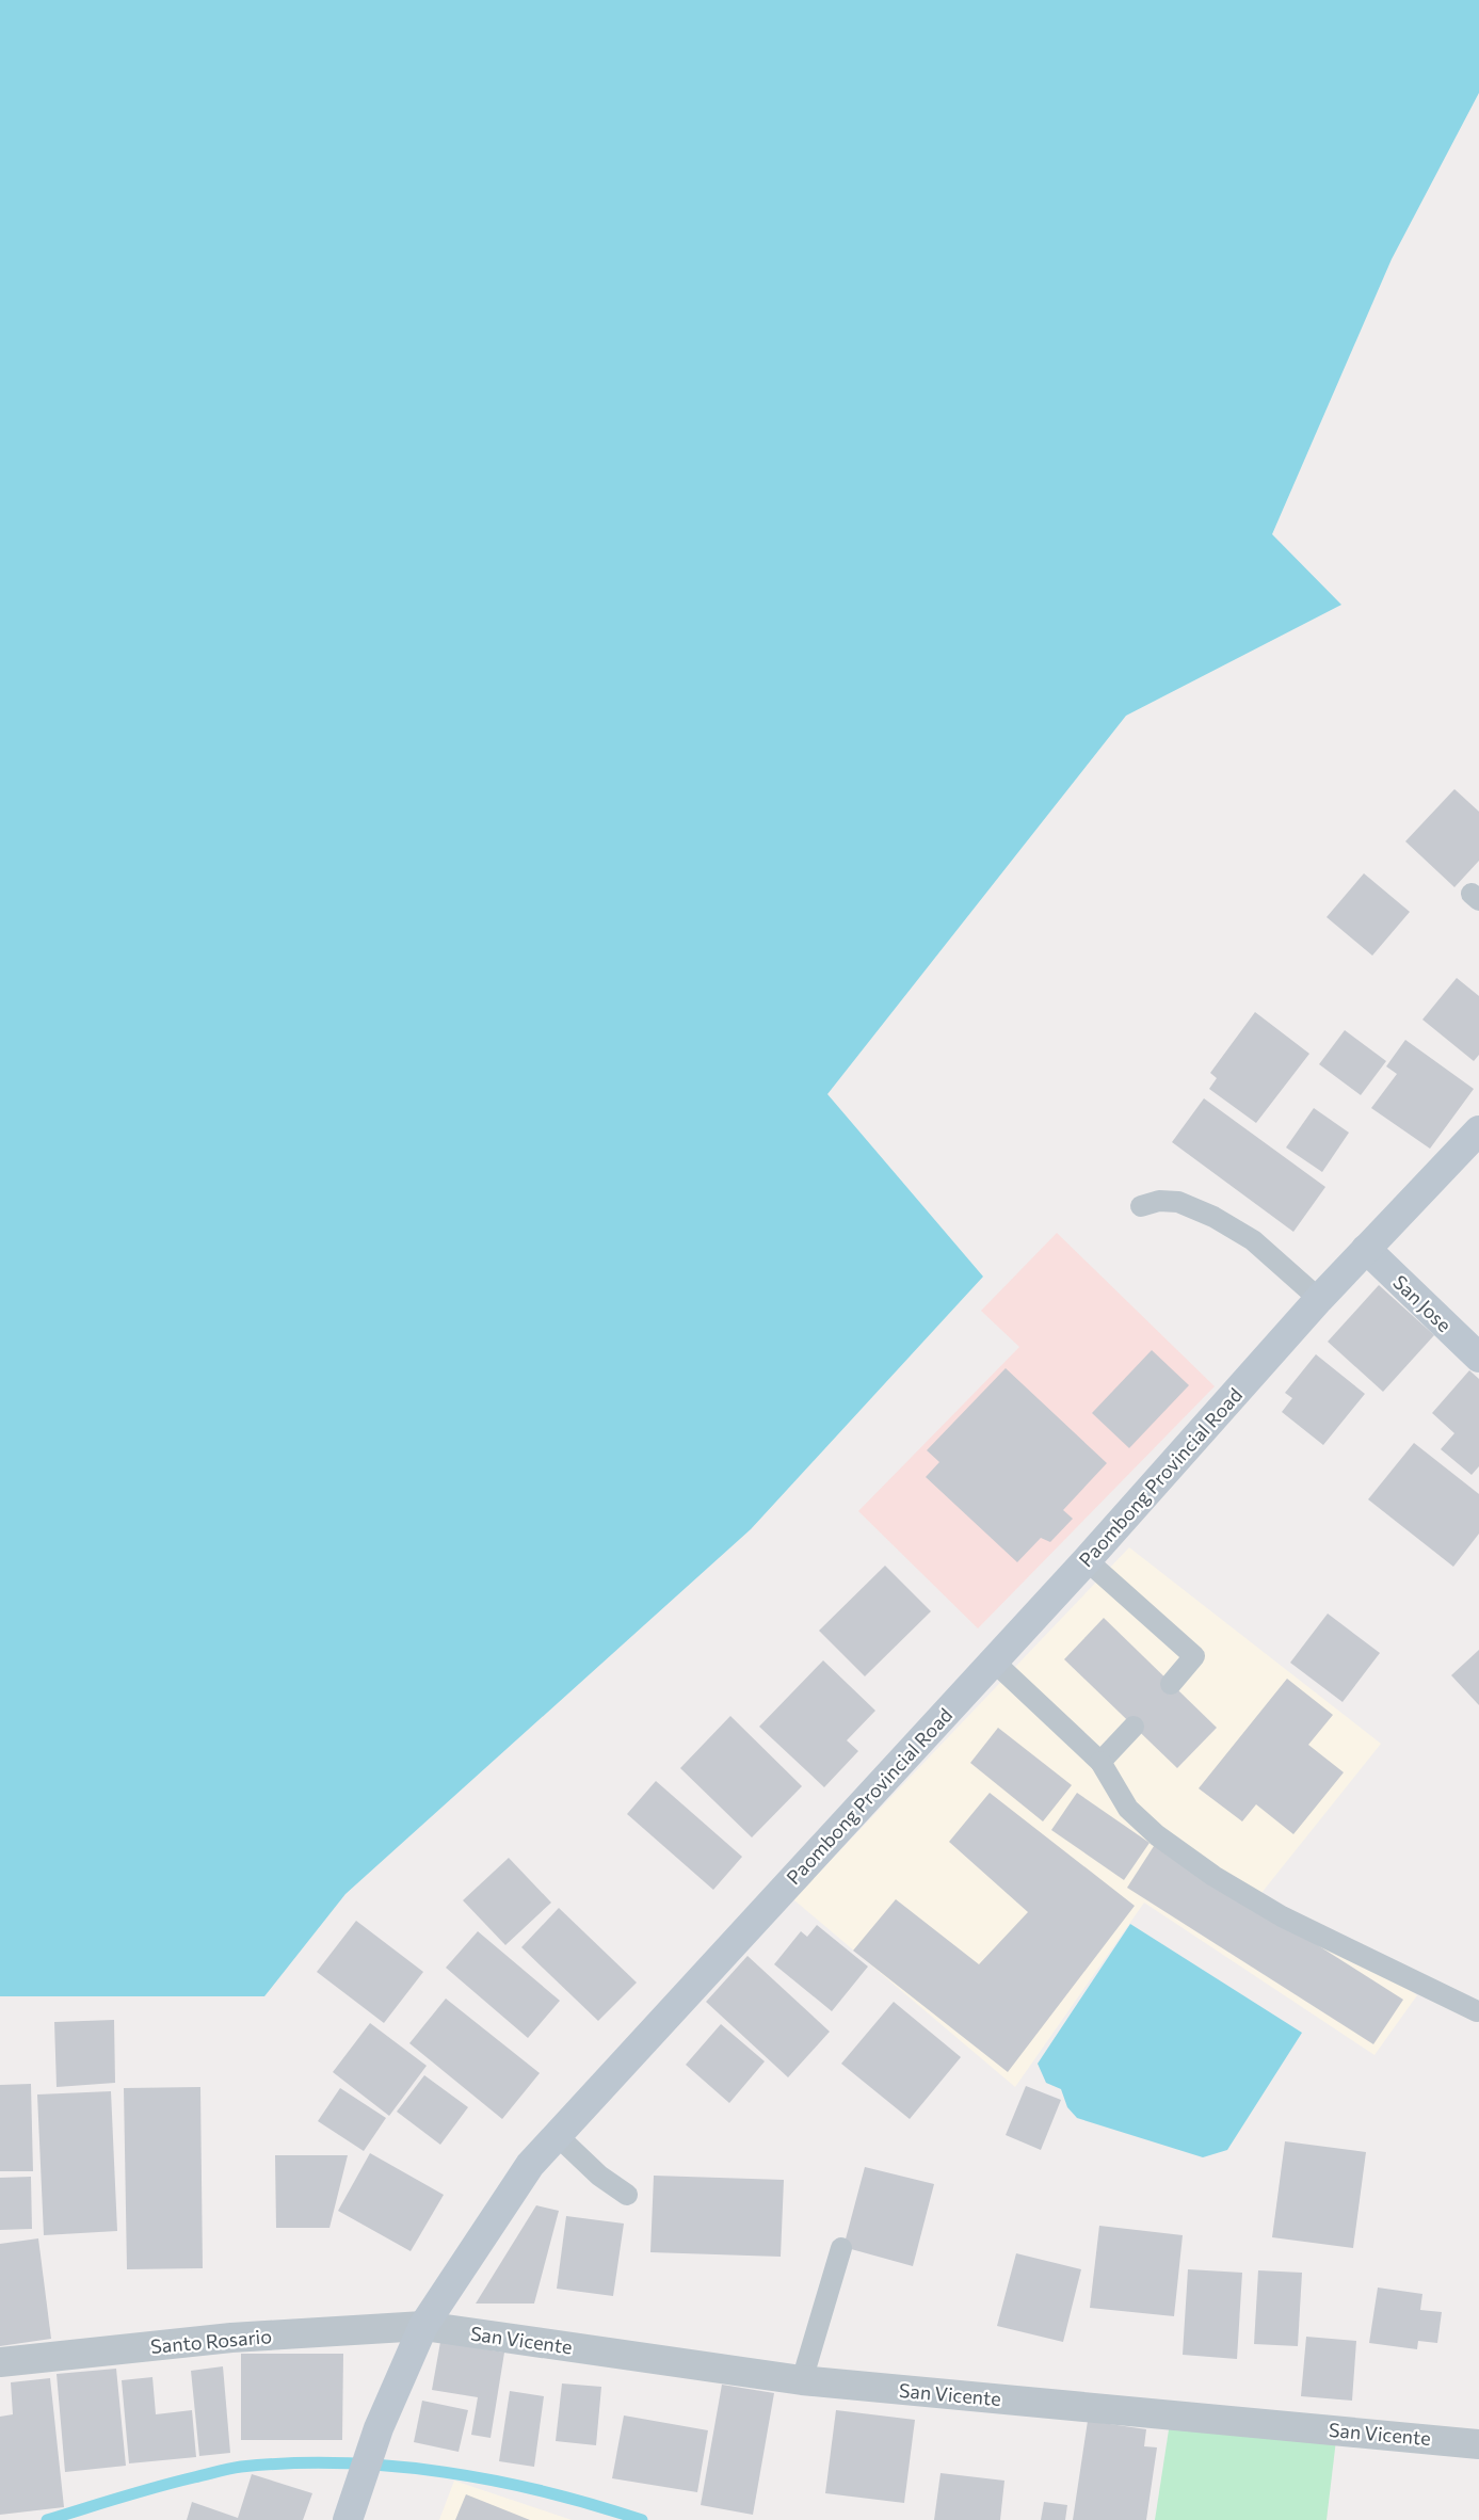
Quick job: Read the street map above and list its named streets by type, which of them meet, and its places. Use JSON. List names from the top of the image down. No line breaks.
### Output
{"streets":{"main road":["San Jose","Paombong Provincial Road"],"street":["San Vicente","Santo Rosario"]},"crossings":[["San Jose","Paombong Provincial Road"],["Paombong Provincial Road","San Vicente"],["Paombong Provincial Road","Santo Rosario"],["San Vicente","Santo Rosario"]]}
